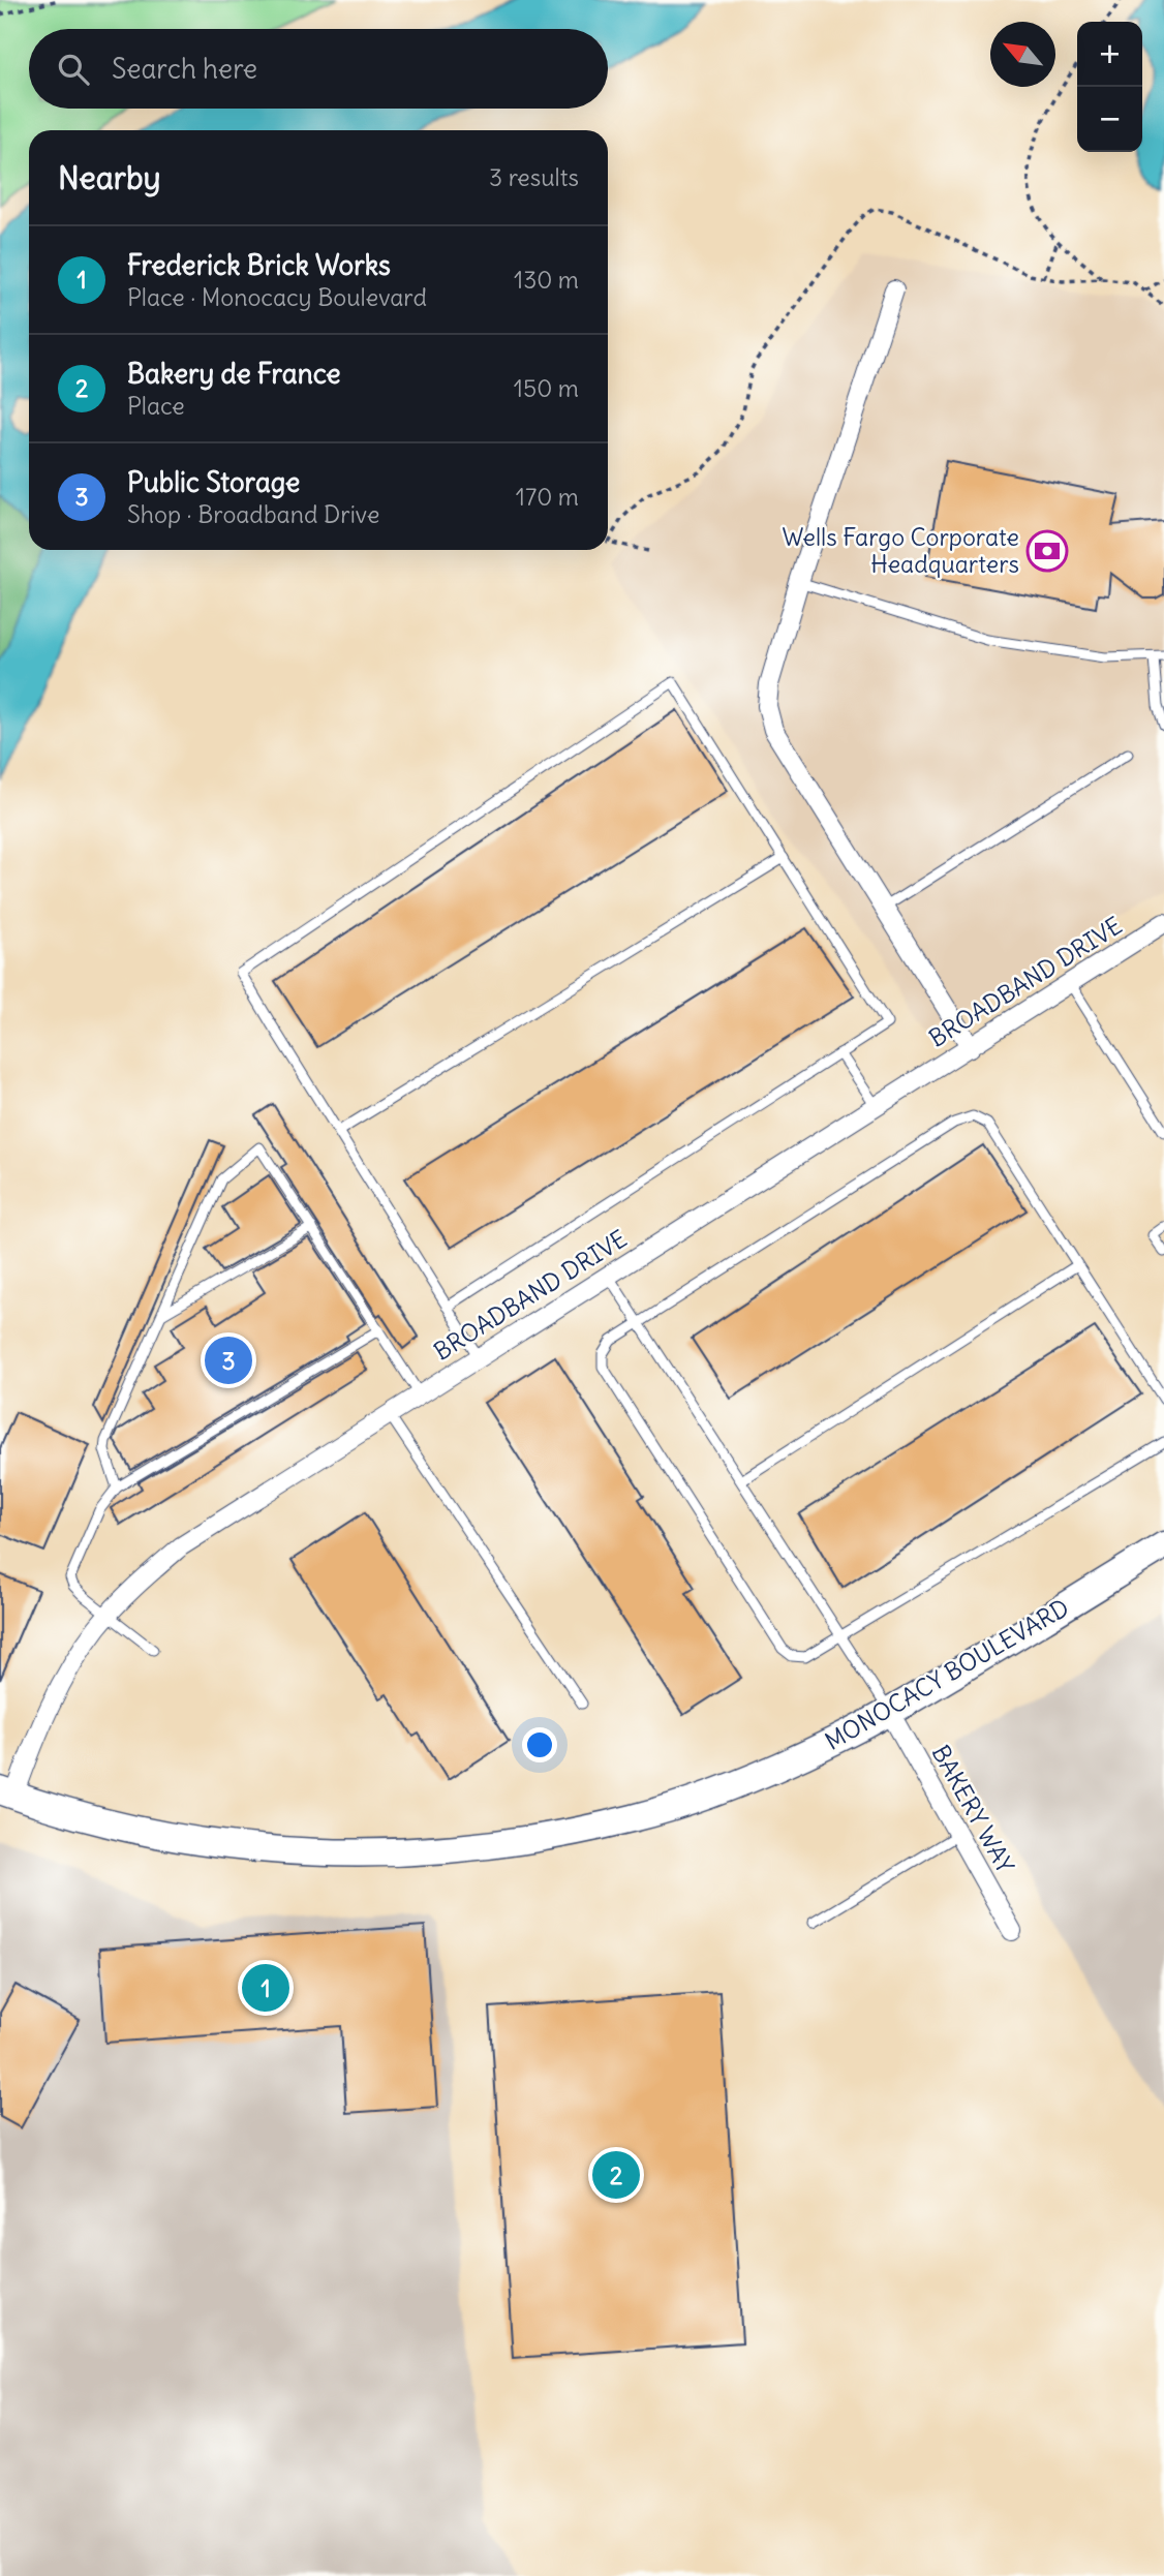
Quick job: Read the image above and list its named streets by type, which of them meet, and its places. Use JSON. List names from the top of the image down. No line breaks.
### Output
{"streets":{"main road":["MONOCACY BOULEVARD"],"street":["BROADBAND DRIVE","BAKERY WAY"]},"crossings":[["BROADBAND DRIVE","MONOCACY BOULEVARD"],["MONOCACY BOULEVARD","BAKERY WAY"]],"places":{"bank":["Wells Fargo Corporate Headquarters"]},"north":"top left","page":{"map_buttons":["+","−"],"search":"Search here","heading":["Nearby","3 results"],"list":[{"mark":"1","name":"Frederick Brick Works","note":"Place · Monocacy Boulevard","value":"130 m"},{"mark":"2","name":"Bakery de France","note":"Place","value":"150 m"},{"mark":"3","name":"Public Storage","note":"Shop · Broadband Drive","value":"170 m"}],"pins":["3","1","2"]}}
